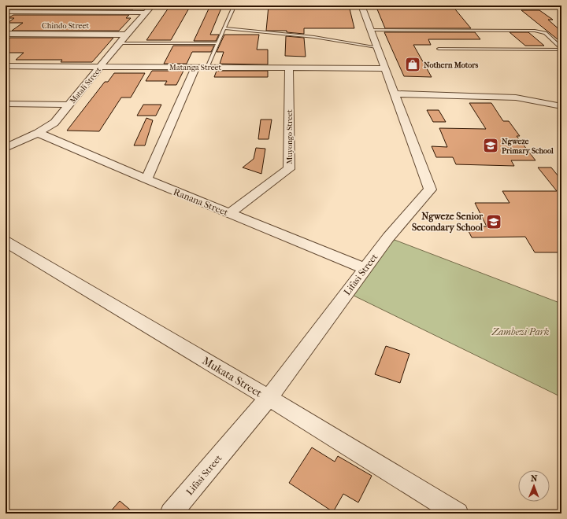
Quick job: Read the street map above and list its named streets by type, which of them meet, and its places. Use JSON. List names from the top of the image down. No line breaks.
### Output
{"streets":{"street":["Chindo Street","Matanga Street","Matali Street","Muyongo Street","Ranana Street","Lifasi Street","Mukata Street"]},"crossings":[["Chindo Street","Matali Street"],["Matanga Street","Matali Street"],["Matanga Street","Muyongo Street"],["Matanga Street","Lifasi Street"],["Matali Street","Ranana Street"],["Muyongo Street","Ranana Street"],["Ranana Street","Lifasi Street"],["Lifasi Street","Mukata Street"]],"parks":["Zambezi Park"],"places":{"shop":["Nothern Motors"],"school or university":["Ngweze Primary School","Ngweze Senior Secondary School"]},"north":"top"}
